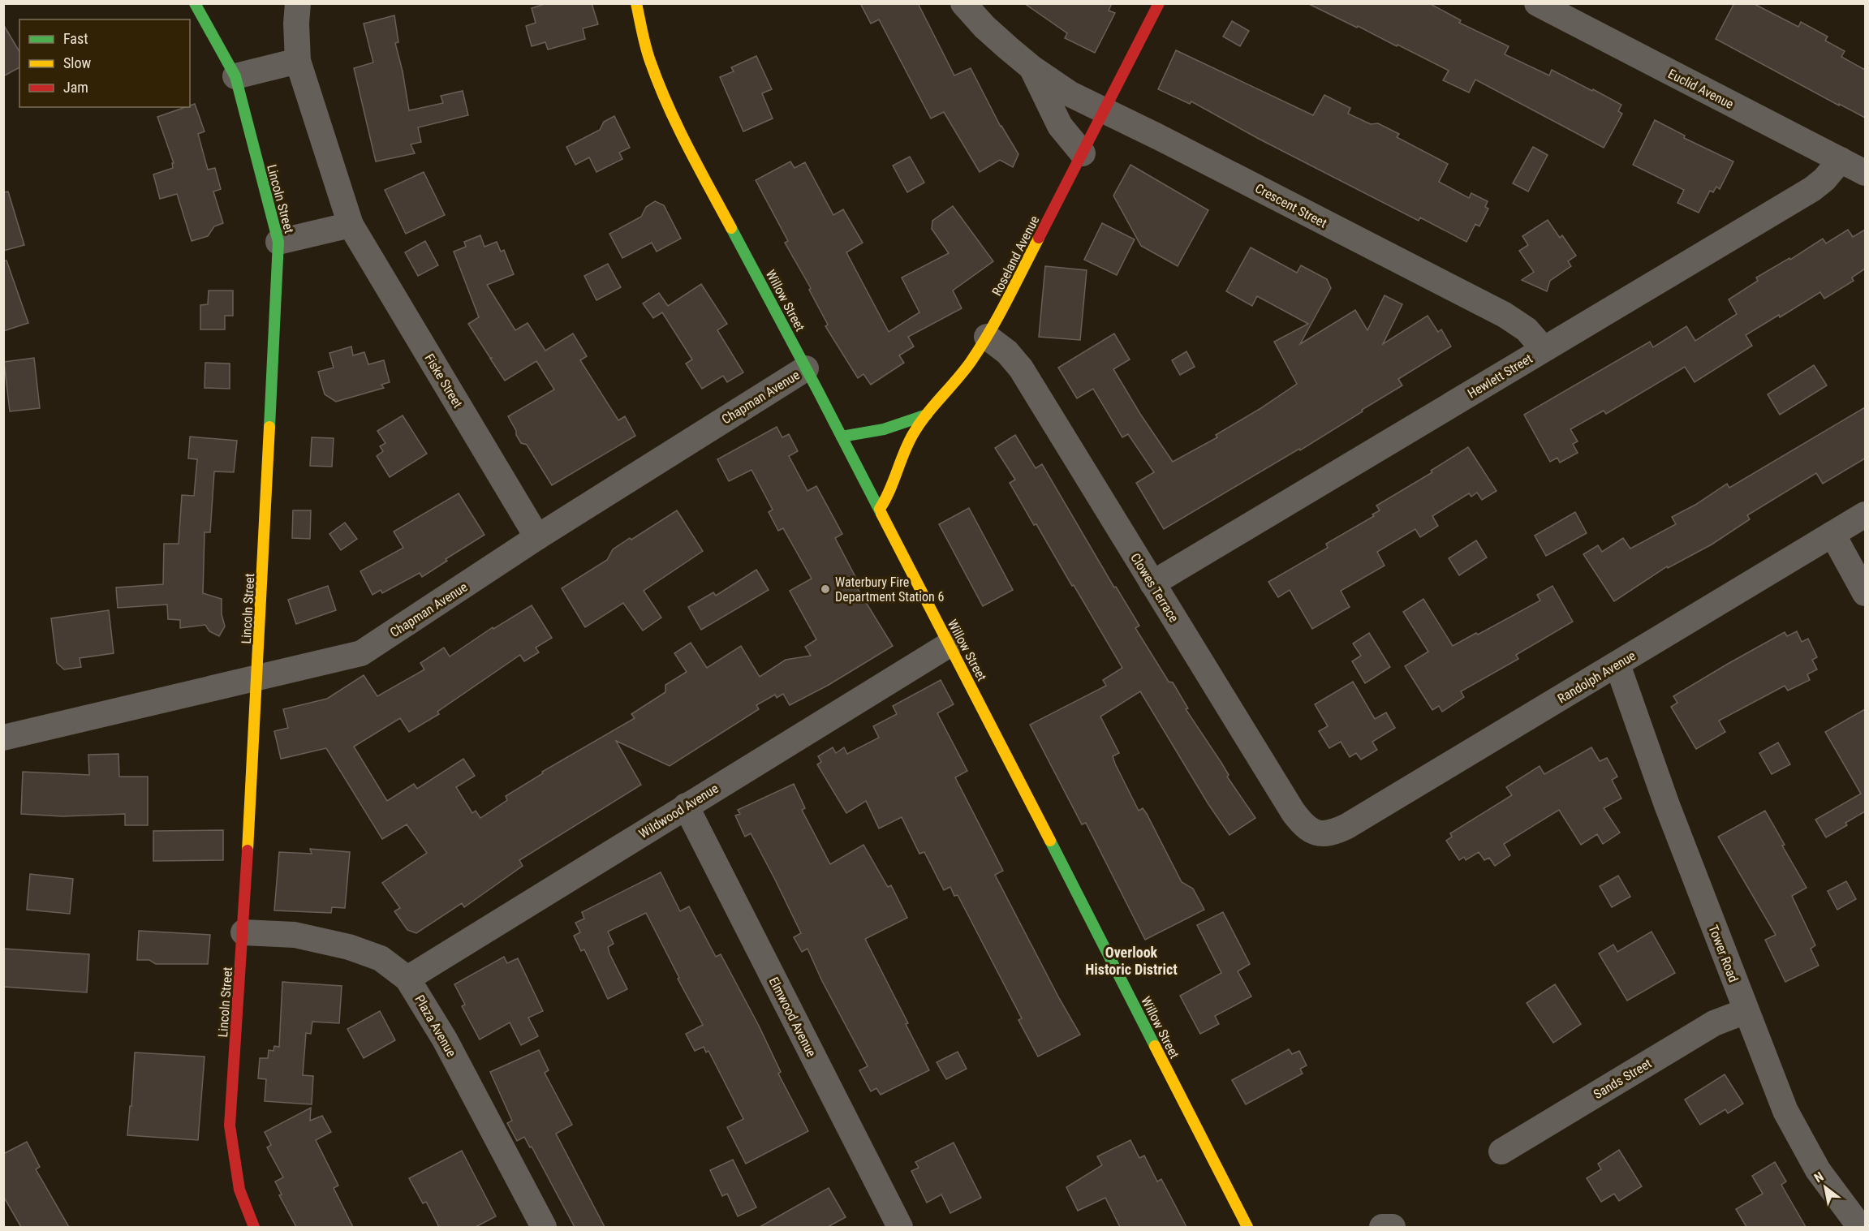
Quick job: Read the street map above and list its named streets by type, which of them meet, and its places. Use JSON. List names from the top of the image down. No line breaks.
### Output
{"streets":{"street":["Euclid Avenue","Lincoln Street","Crescent Street","Roseland Avenue","Willow Street","Hewlett Street","Fiske Street","Chapman Avenue","Clowes Terrace","Randolph Avenue","Wildwood Avenue","Tower Road","Elmwood Avenue","Plaza Avenue","Sands Street"]},"crossings":[["Euclid Avenue","Hewlett Street"],["Lincoln Street","Chapman Avenue"],["Lincoln Street","Plaza Avenue"],["Crescent Street","Roseland Avenue"],["Crescent Street","Hewlett Street"],["Roseland Avenue","Willow Street"],["Roseland Avenue","Clowes Terrace"],["Willow Street","Chapman Avenue"],["Willow Street","Wildwood Avenue"],["Hewlett Street","Clowes Terrace"],["Fiske Street","Chapman Avenue"],["Clowes Terrace","Randolph Avenue"],["Randolph Avenue","Tower Road"],["Wildwood Avenue","Elmwood Avenue"],["Wildwood Avenue","Plaza Avenue"],["Tower Road","Sands Street"]],"districts":["Overlook Historic District"],"places":["Waterbury Fire Department Station 6"],"legend":["Fast","Slow","Jam"],"north":"top left"}
